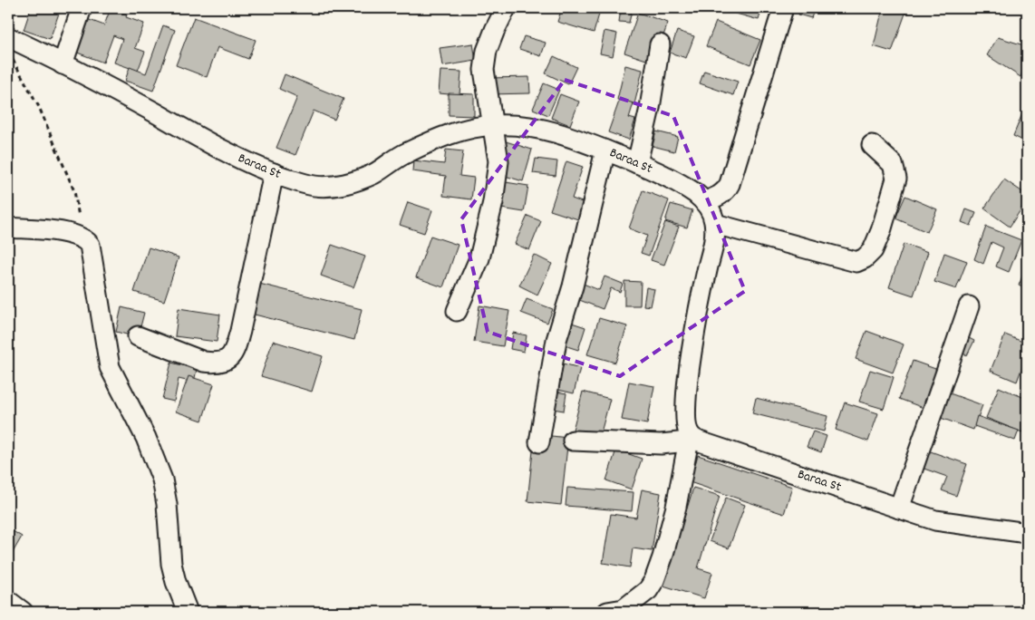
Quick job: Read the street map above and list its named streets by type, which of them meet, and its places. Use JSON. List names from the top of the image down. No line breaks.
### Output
{"streets":{"street":["Baraa St"]}}
